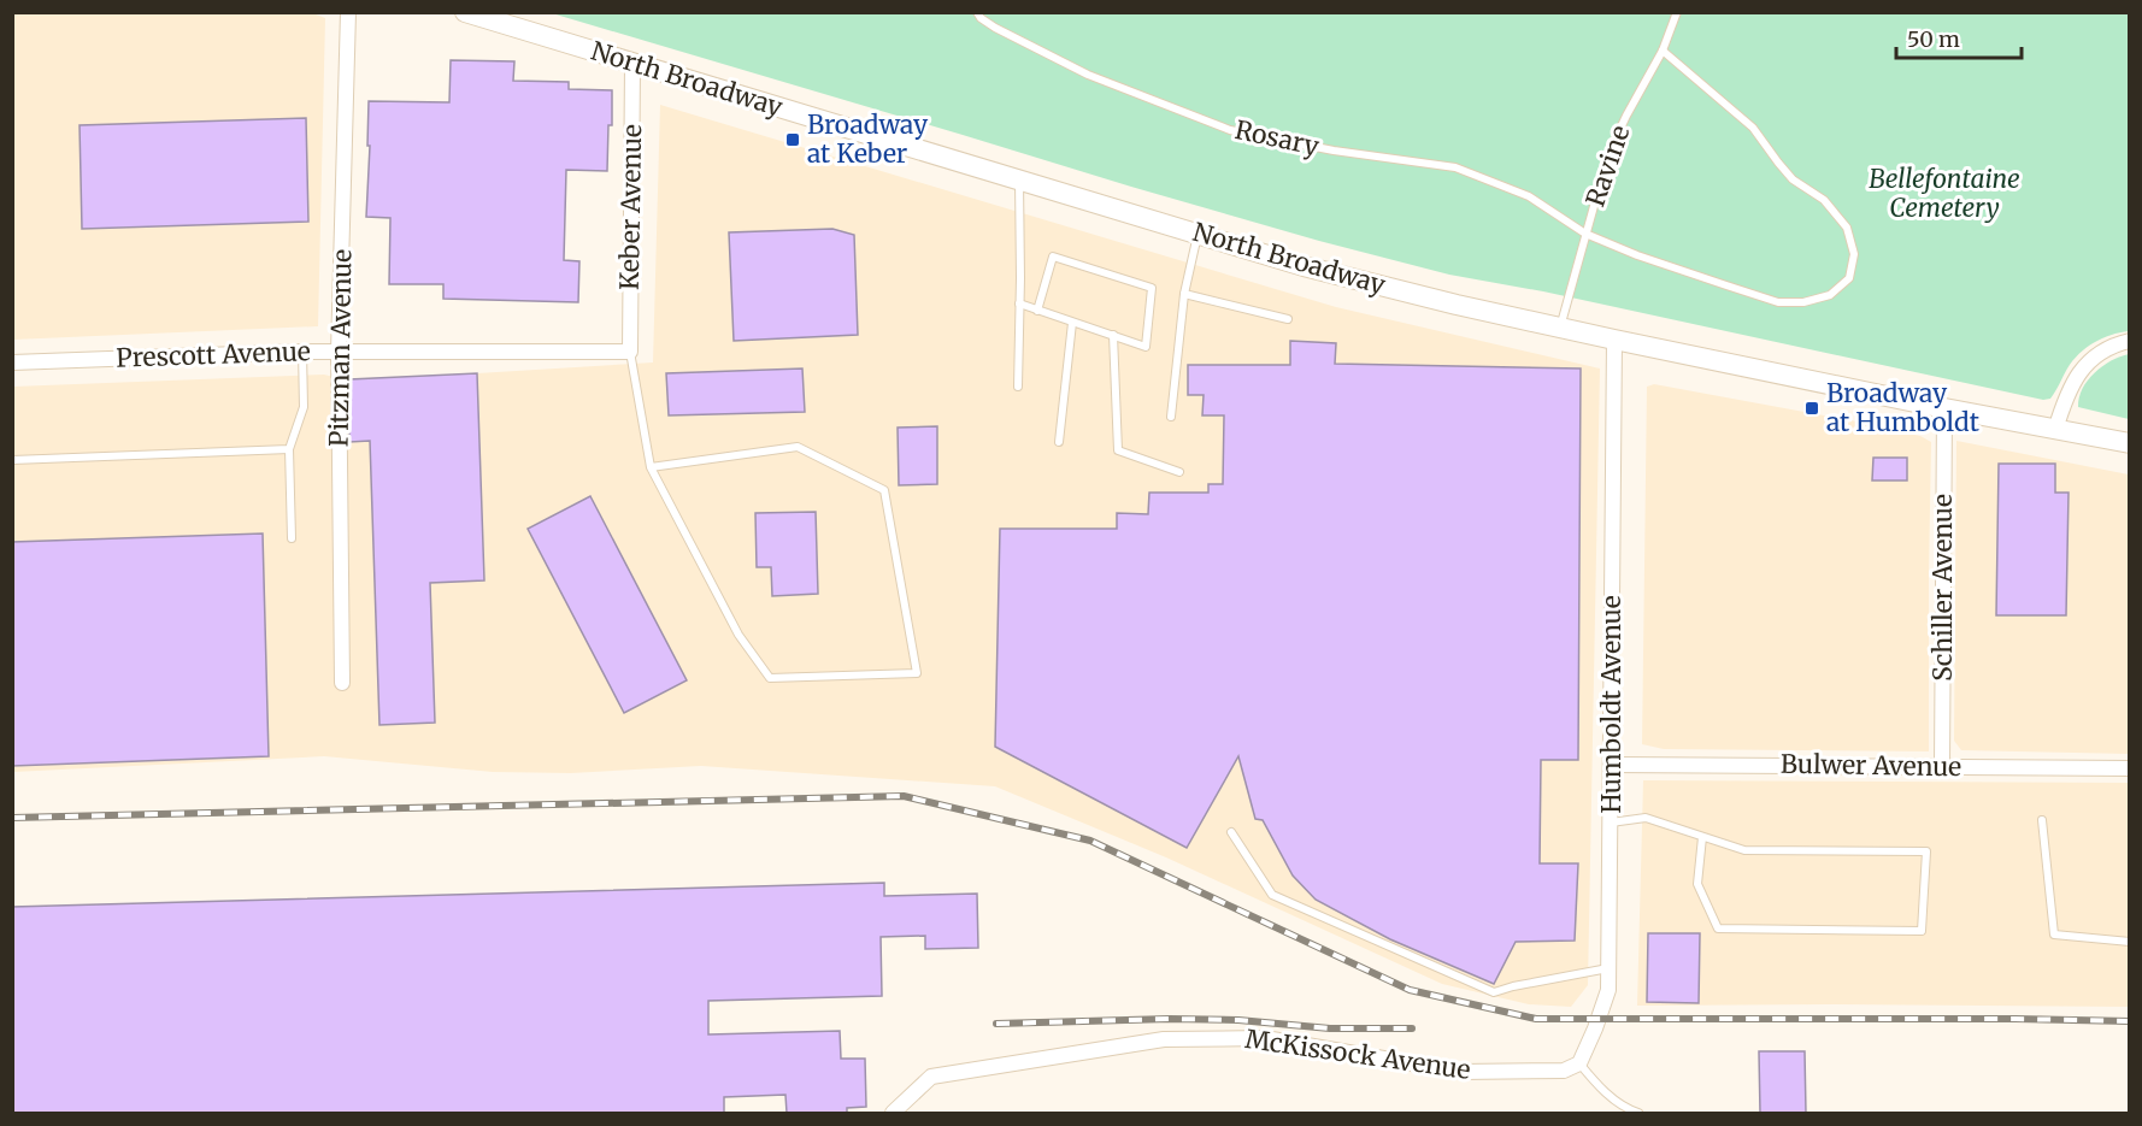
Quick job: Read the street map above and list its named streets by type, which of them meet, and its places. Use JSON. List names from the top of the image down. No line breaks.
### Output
{"streets":{"main road":["North Broadway"],"street":["Keber Avenue","Pitzman Avenue","Prescott Avenue","Schiller Avenue","Humboldt Avenue","Bulwer Avenue","McKissock Avenue"],"lane":["Rosary","Ravine"]},"crossings":[["North Broadway","Ravine"],["North Broadway","Keber Avenue"],["North Broadway","Schiller Avenue"],["North Broadway","Humboldt Avenue"],["Rosary","Ravine"],["Keber Avenue","Prescott Avenue"],["Pitzman Avenue","Prescott Avenue"],["Schiller Avenue","Bulwer Avenue"],["Humboldt Avenue","Bulwer Avenue"],["Humboldt Avenue","McKissock Avenue"]],"parks":["Bellefontaine Cemetery"],"places":{"transit":["Broadway at Keber","Broadway at Humboldt"]},"scale_bar":"50 m"}
